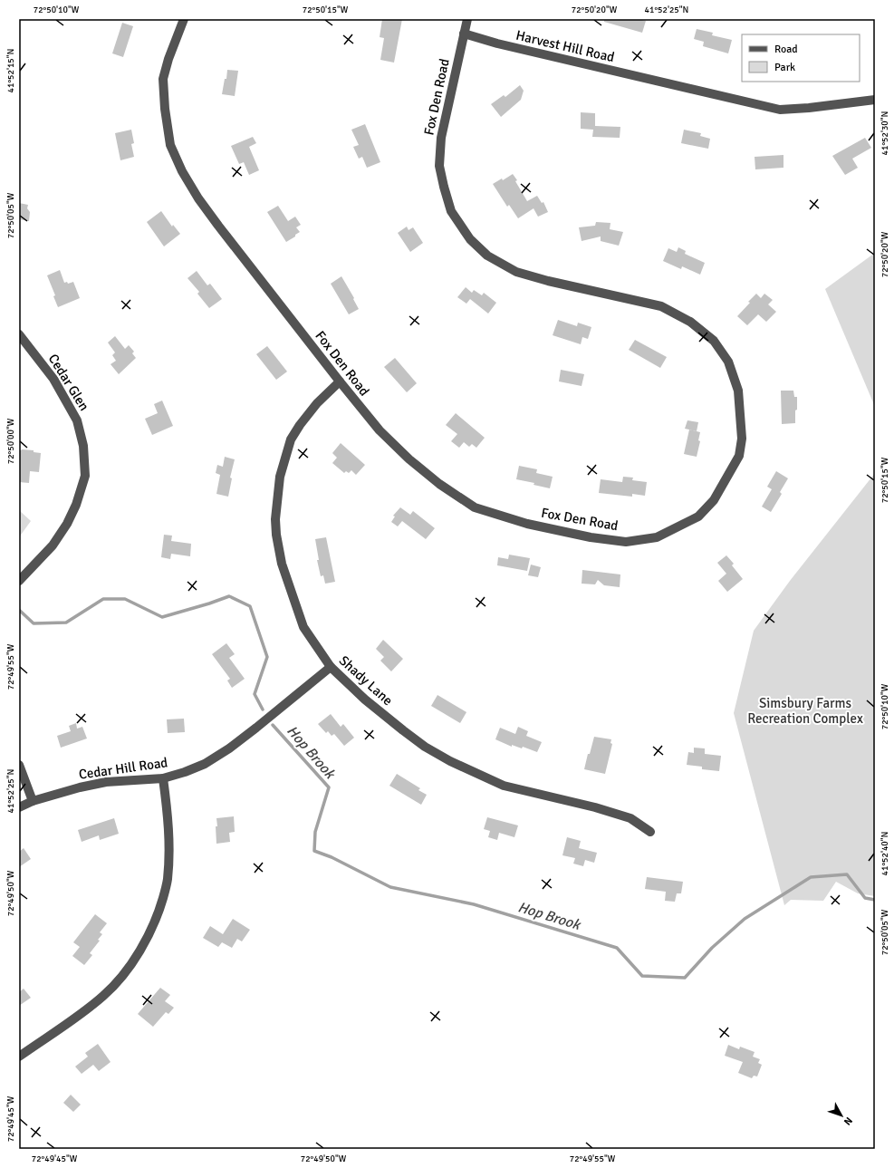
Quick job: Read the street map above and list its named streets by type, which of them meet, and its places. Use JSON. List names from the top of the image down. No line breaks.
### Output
{"streets":{"street":["Harvest Hill Road","Fox Den Road","Cedar Glen","Shady Lane","Cedar Hill Road"]},"crossings":[["Harvest Hill Road","Fox Den Road"],["Fox Den Road","Shady Lane"],["Shady Lane","Cedar Hill Road"]],"water":["Hop Brook"],"parks":["Simsbury Farms Recreation Complex"],"legend":["Road","Park"],"north":"bottom right","coordinates":["72°50'10\"W","72°50'15\"W","72°50'20\"W","41°52'25\"N","41°52'15\"N","41°52'30\"N","72°50'05\"W","72°50'00\"W","72°49'55\"W","41°52'40\"N","72°49'50\"W","72°49'45\"W"]}
